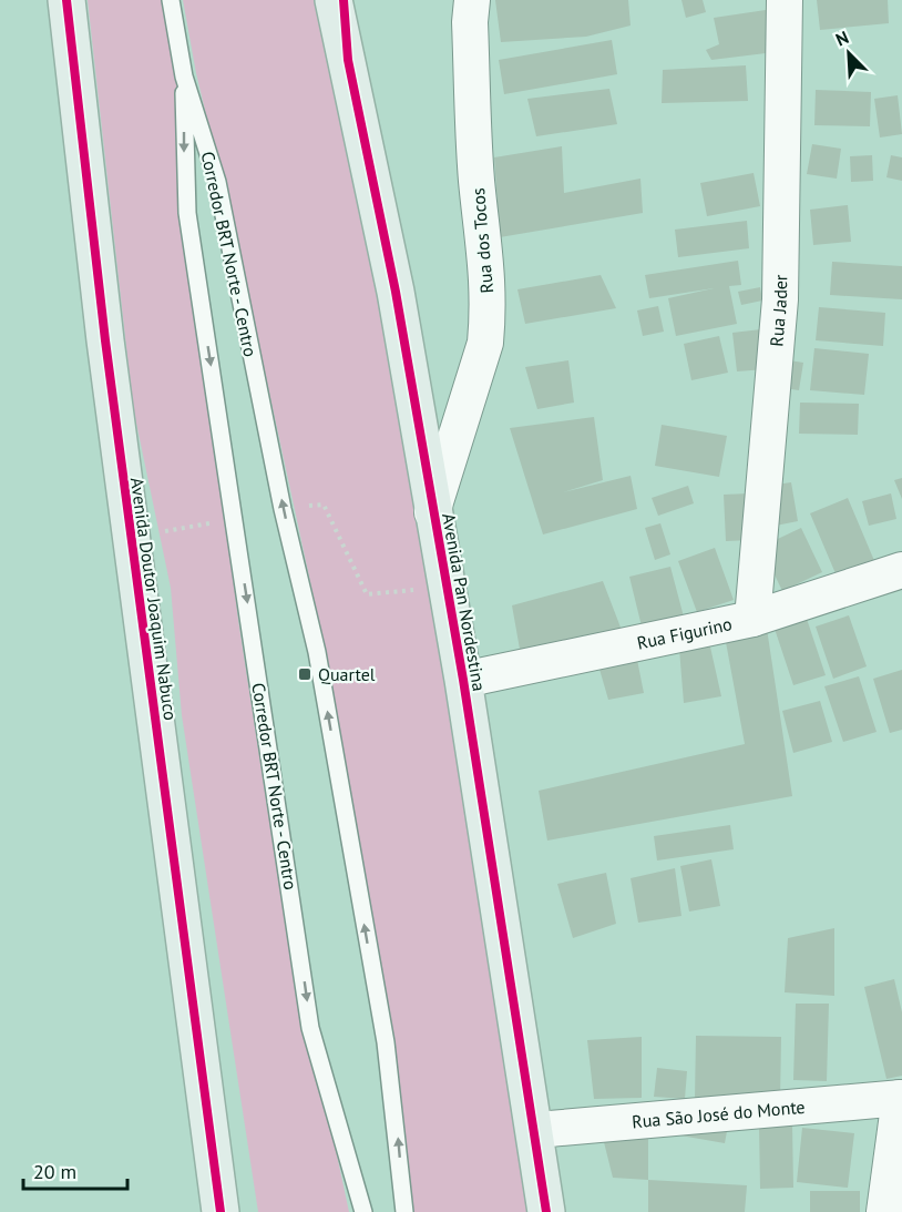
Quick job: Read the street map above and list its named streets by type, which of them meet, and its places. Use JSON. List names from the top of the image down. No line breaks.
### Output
{"streets":{"highway":["Avenida Doutor Joaquim Nabuco","Avenida Pan Nordestina"],"street":["Rua dos Tocos","Rua Jader","Rua Figurino","Rua São José do Monte"],"lane":["Corredor BRT Norte - Centro"]},"crossings":[["Rua dos Tocos","Avenida Pan Nordestina"],["Rua Jader","Rua Figurino"],["Avenida Pan Nordestina","Rua Figurino"],["Avenida Pan Nordestina","Rua São José do Monte"]],"places":{"transit":["Quartel"]},"scale_bar":"20 m","north":"top left"}
